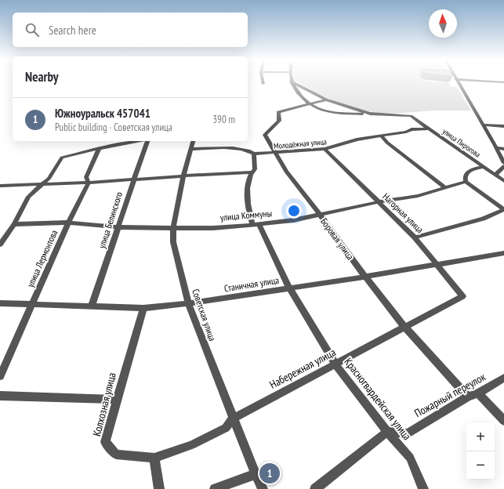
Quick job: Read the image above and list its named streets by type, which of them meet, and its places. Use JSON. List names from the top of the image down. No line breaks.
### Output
{"streets":{"street":["улица Пирогова","Молодёжная улица","Нагорная улица","улица Коммуны","улица Белинского","Боровая улица","улица Лермонтова","Станичная улица","Советская улица","Набережная улица","Пожарный переулок","Красногвардейская улица","Колхозная улица"]},"crossings":[["улица Пирогова","Молодёжная улица"],["Молодёжная улица","Нагорная улица"],["Молодёжная улица","Боровая улица"],["Молодёжная улица","Советская улица"],["Молодёжная улица","Красногвардейская улица"],["Нагорная улица","улица Коммуны"],["Нагорная улица","Станичная улица"],["Нагорная улица","Набережная улица"],["улица Коммуны","улица Белинского"],["улица Коммуны","Боровая улица"],["улица Коммуны","улица Лермонтова"],["улица Коммуны","Советская улица"],["улица Коммуны","Красногвардейская улица"],["улица Белинского","Станичная улица"],["Боровая улица","Станичная улица"],["Боровая улица","Набережная улица"],["Боровая улица","Пожарный переулок"],["улица Лермонтова","Станичная улица"],["Станичная улица","Советская улица"],["Станичная улица","Красногвардейская улица"],["Станичная улица","Колхозная улица"],["Советская улица","Набережная улица"],["Набережная улица","Красногвардейская улица"],["Набережная улица","Колхозная улица"],["Пожарный переулок","Красногвардейская улица"]],"north":"top","page":{"search":"Search here","heading":"Nearby","list":[{"mark":"1","name":"Южноуральск 457041","note":"Public building · Советская улица","value":"390 m"}],"map_buttons":["+","−"],"pins":"1"}}
